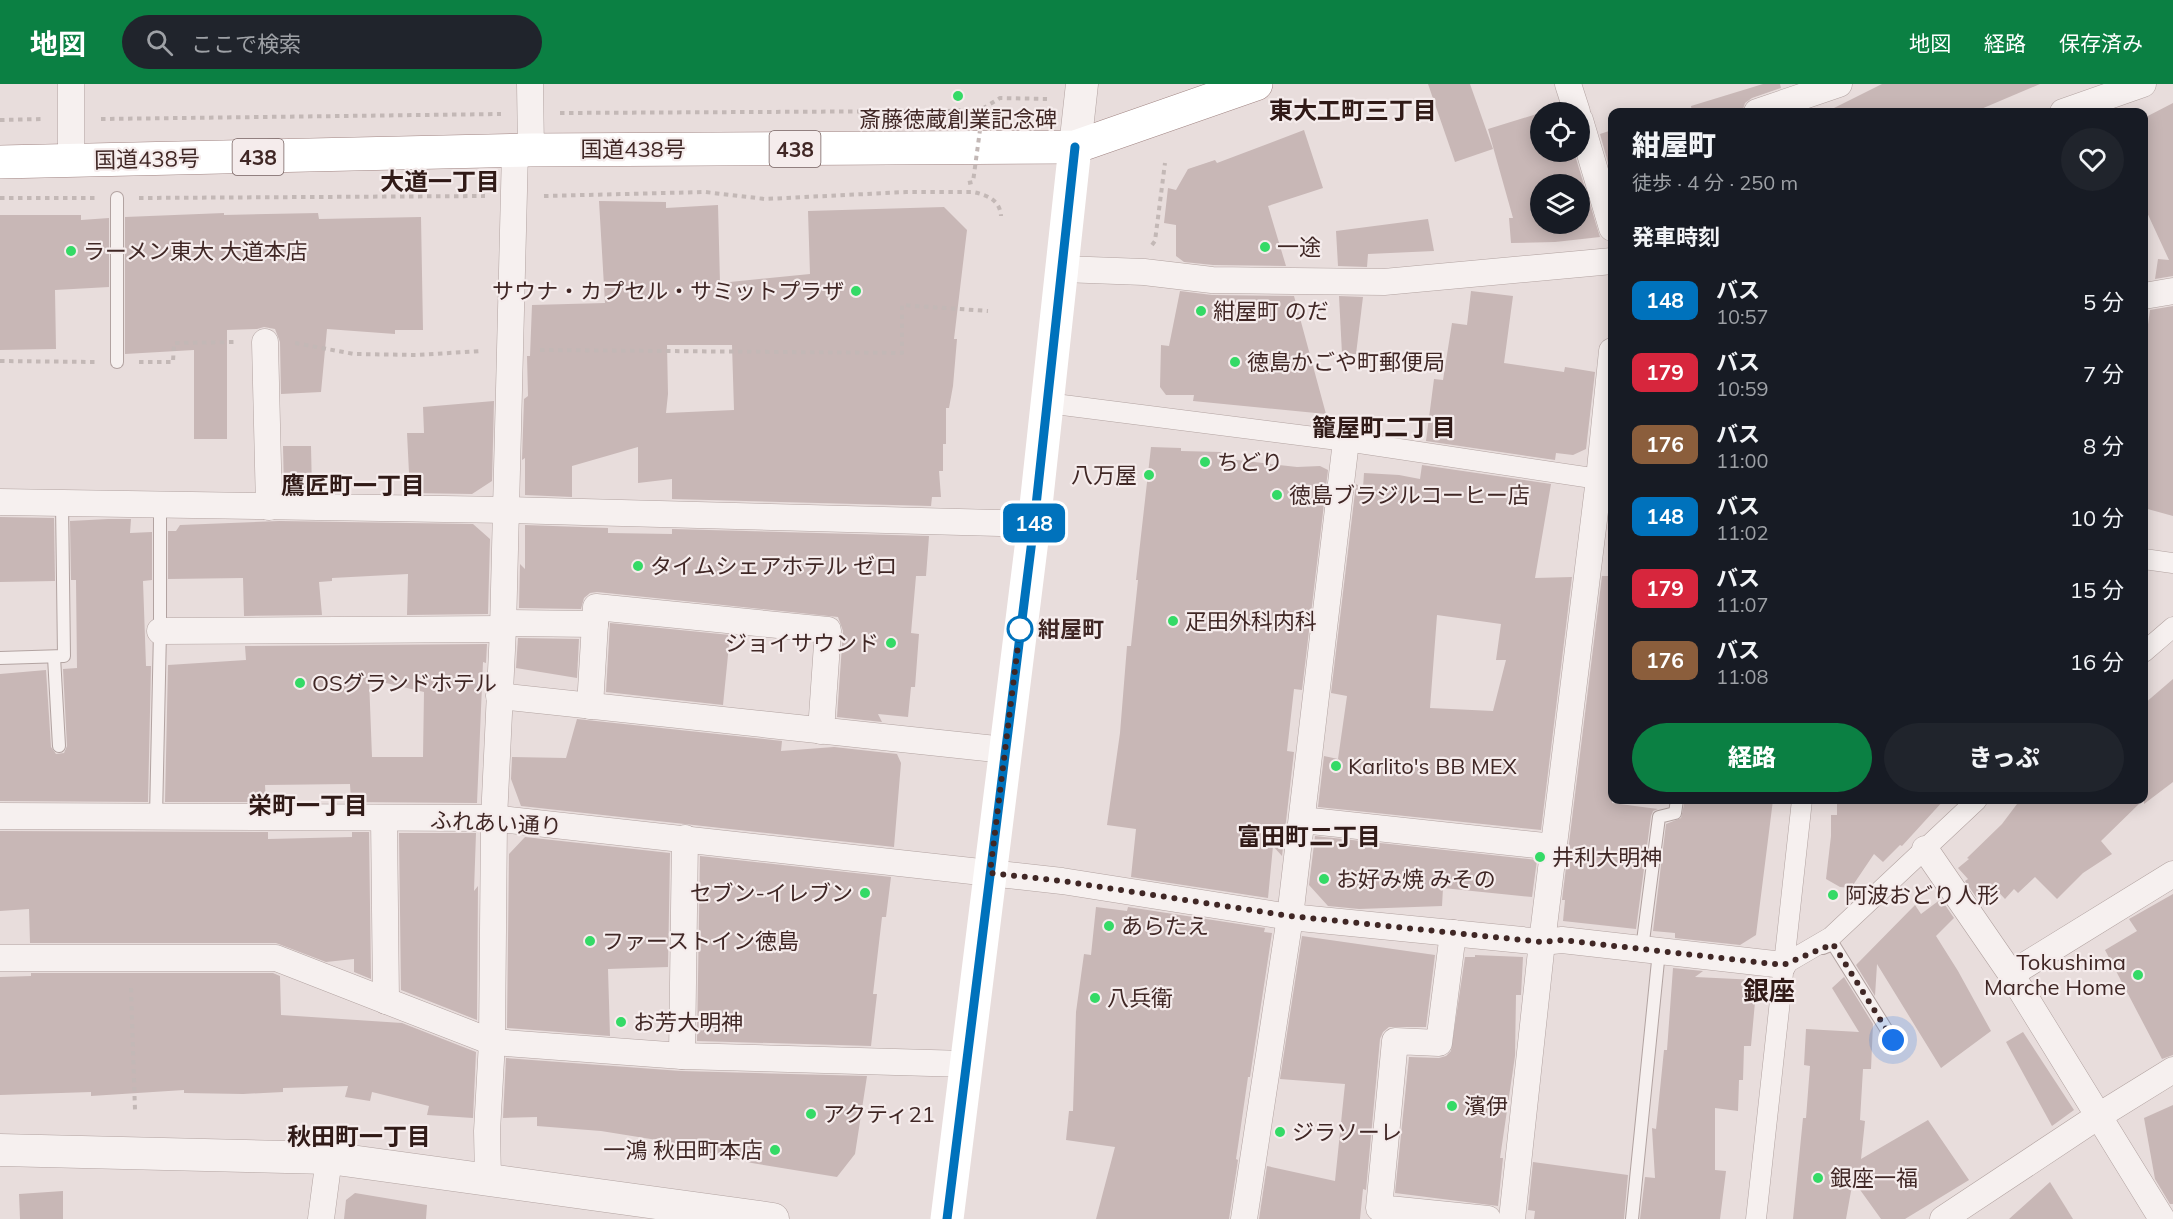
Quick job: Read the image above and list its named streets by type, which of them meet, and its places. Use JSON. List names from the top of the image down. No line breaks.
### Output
{"streets":{"main road":["国道438号","438"],"street":["ふれあい通り"]},"districts":["東大工町三丁目","大道一丁目","籠屋町二丁目","鷹匠町一丁目","栄町一丁目","富田町二丁目","銀座","秋田町一丁目"],"places":["斎藤徳蔵創業記念碑","一途","ラーメン東大 大道本店","サウナ・カプセル・サミットプラザ","紺屋町 のだ","徳島かごや町郵便局","ちどり","八万屋","徳島ブラジルコーヒー店","タイムシェアホテル ゼロ","疋田外科内科","紺屋町","ジョイサウンド","OSグランドホテル","Karlito's BB MEX","井利大明神","お好み焼 みその","セブン-イレブン","阿波おどり人形","あらたえ","ファーストイン徳島","Tokushima Marche Home","八兵衛","お芳大明神","濱伊","アクティ21","ジラソーレ","一鴻 秋田町本店","銀座一福"],"lines":["bus line 148"],"page":{"header":"地図","search":"ここで検索","nav":["地図","経路","保存済み"],"on_map":"148","heading":[["紺屋町","徒歩 · 4 分 · 250 m"],"発車時刻"],"list":[{"mark":"148","name":"バス","note":"10:57","value":"5 分"},{"mark":"179","name":"バス","note":"10:59","value":"7 分"},{"mark":"176","name":"バス","note":"11:00","value":"8 分"},{"mark":"148","name":"バス","note":"11:02","value":"10 分"},{"mark":"179","name":"バス","note":"11:07","value":"15 分"},{"mark":"176","name":"バス","note":"11:08","value":"16 分"}],"buttons":["経路","きっぷ"]}}
